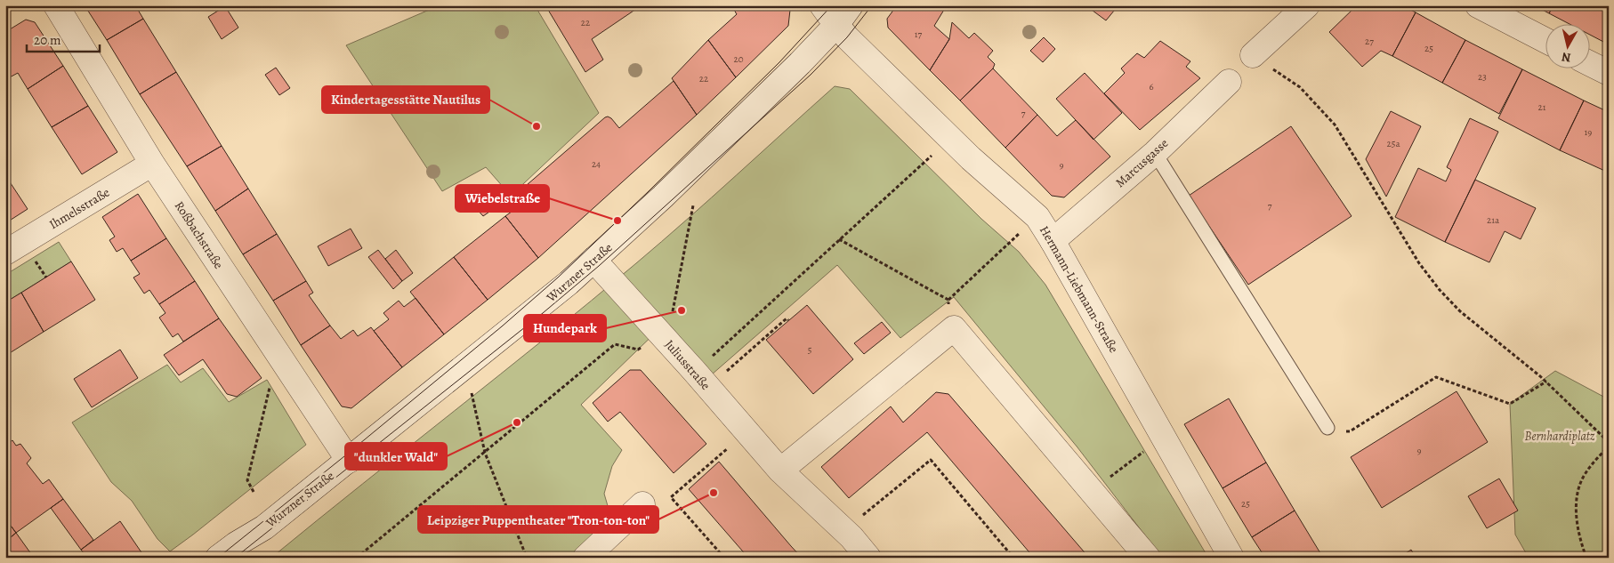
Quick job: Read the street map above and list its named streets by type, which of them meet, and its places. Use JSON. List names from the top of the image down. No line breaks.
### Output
{"streets":{"street":["Marcusgasse","Ihmelsstraße","Roßbachstraße","Wurzner Straße","Hermann-Liebmann-Straße","Juliusstraße"]},"crossings":[["Marcusgasse","Hermann-Liebmann-Straße"],["Ihmelsstraße","Roßbachstraße"],["Roßbachstraße","Wurzner Straße"],["Wurzner Straße","Hermann-Liebmann-Straße"],["Wurzner Straße","Juliusstraße"]],"parks":["Bernhardiplatz"],"places":["Kindertagesstätte Nautilus","Wiebelstraße","Hundepark","\"dunkler Wald\"","Leipziger Puppentheater \"Tron-ton-ton\""],"house_numbers":["22","17","27","25","20","23","22","6","21","7","19","25a","24","9","7","21a","5","9","25"],"scale_bar":"20 m","north":"bottom"}
